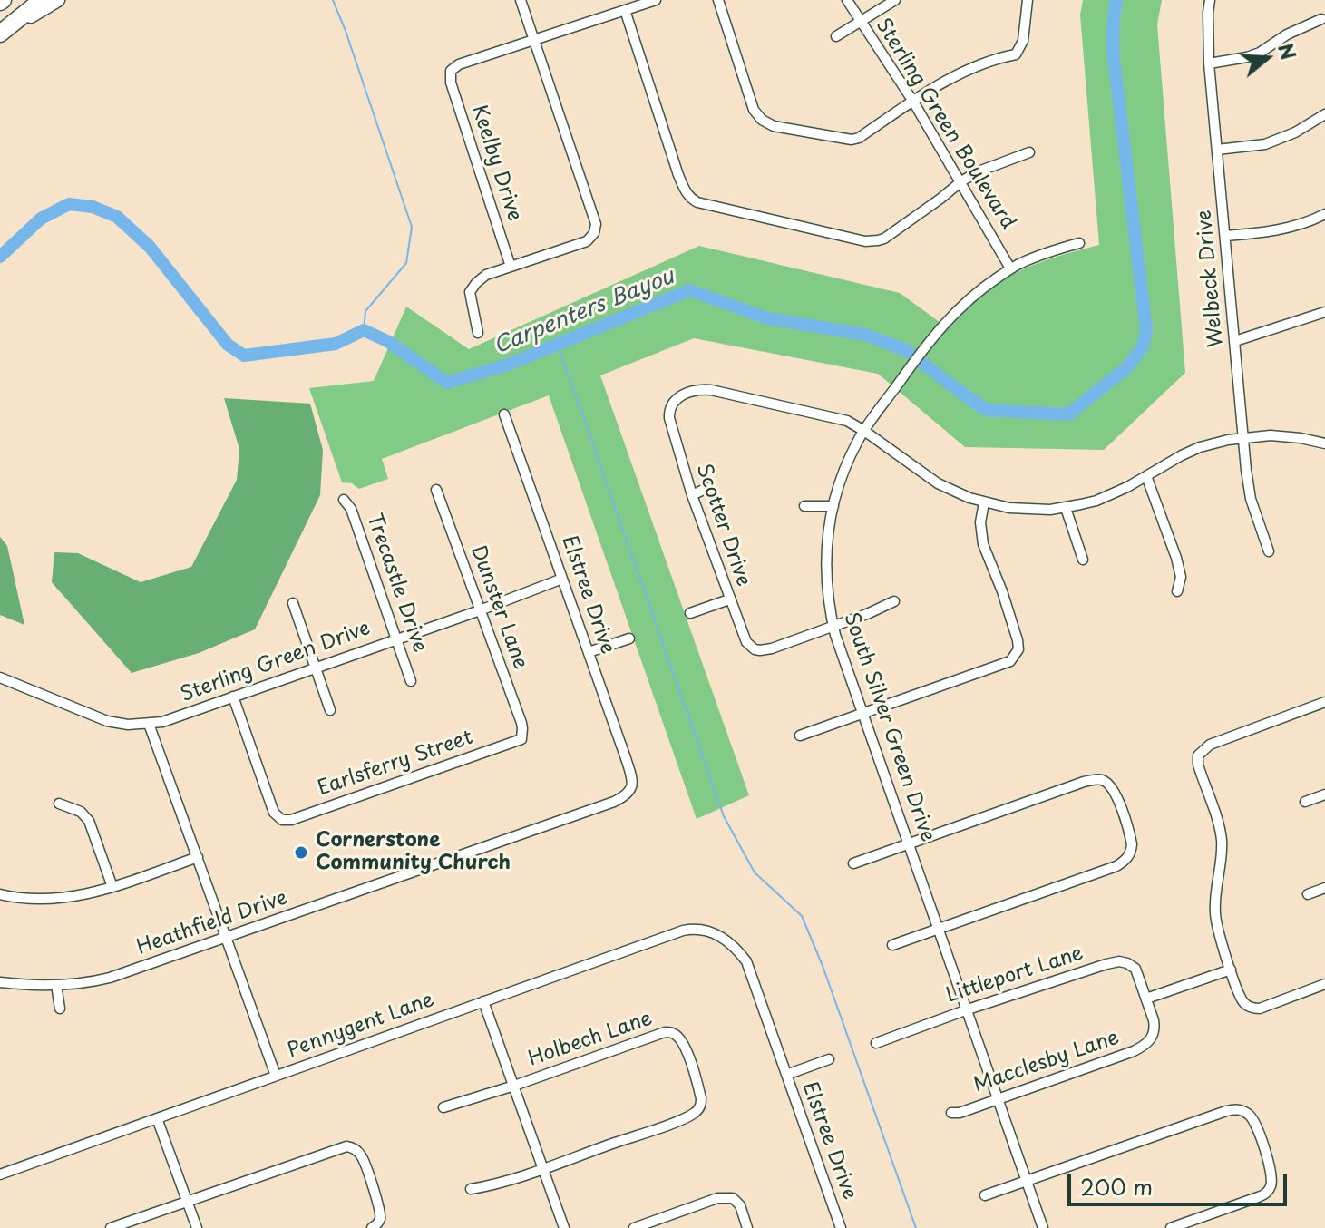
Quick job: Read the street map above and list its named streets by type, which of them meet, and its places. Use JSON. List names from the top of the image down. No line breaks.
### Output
{"streets":{"street":["Sterling Green Boulevard","Keelby Drive","Welbeck Drive","Scotter Drive","Trecastle Drive","Elstree Drive","Dunster Lane","Sterling Green Drive","South Silver Green Drive","Earlsferry Street","Heathfield Drive","Littleport Lane","Pennygent Lane","Holbech Lane","Macclesby Lane"]},"crossings":[["Sterling Green Boulevard","South Silver Green Drive"],["Scotter Drive","South Silver Green Drive"],["Trecastle Drive","Sterling Green Drive"],["Elstree Drive","Sterling Green Drive"],["Elstree Drive","Heathfield Drive"],["Elstree Drive","Pennygent Lane"],["Dunster Lane","Sterling Green Drive"],["Dunster Lane","Earlsferry Street"],["Sterling Green Drive","Earlsferry Street"],["South Silver Green Drive","Littleport Lane"],["South Silver Green Drive","Macclesby Lane"],["Littleport Lane","Macclesby Lane"]],"water":["Carpenters Bayou"],"places":["Cornerstone Community Church"],"scale_bar":"200 m","north":"right"}
